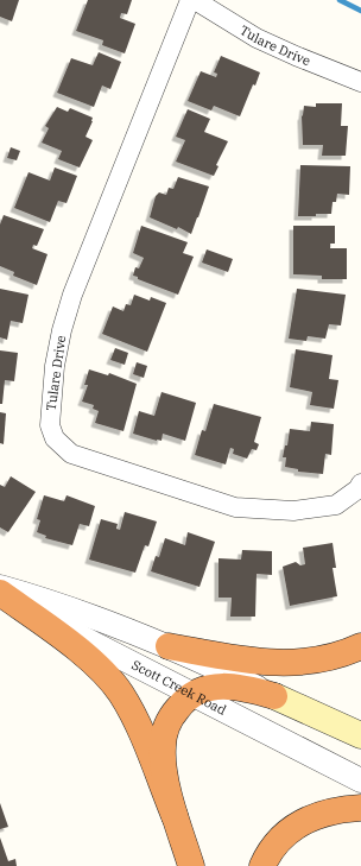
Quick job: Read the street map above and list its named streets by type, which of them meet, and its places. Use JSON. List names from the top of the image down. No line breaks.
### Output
{"streets":{"street":["Tulare Drive","Scott Creek Road"]}}
